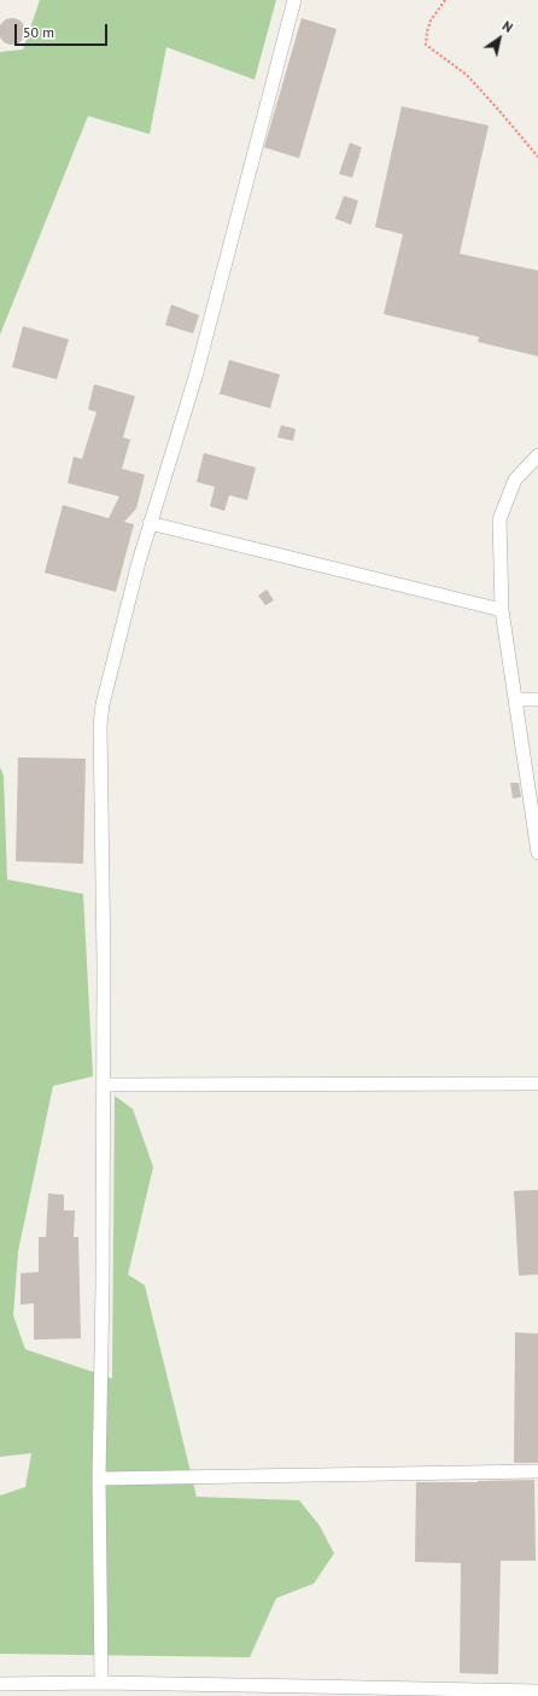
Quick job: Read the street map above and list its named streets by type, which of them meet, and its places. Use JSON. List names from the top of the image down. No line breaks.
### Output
{"scale_bar":"50 m","north":"top right"}
